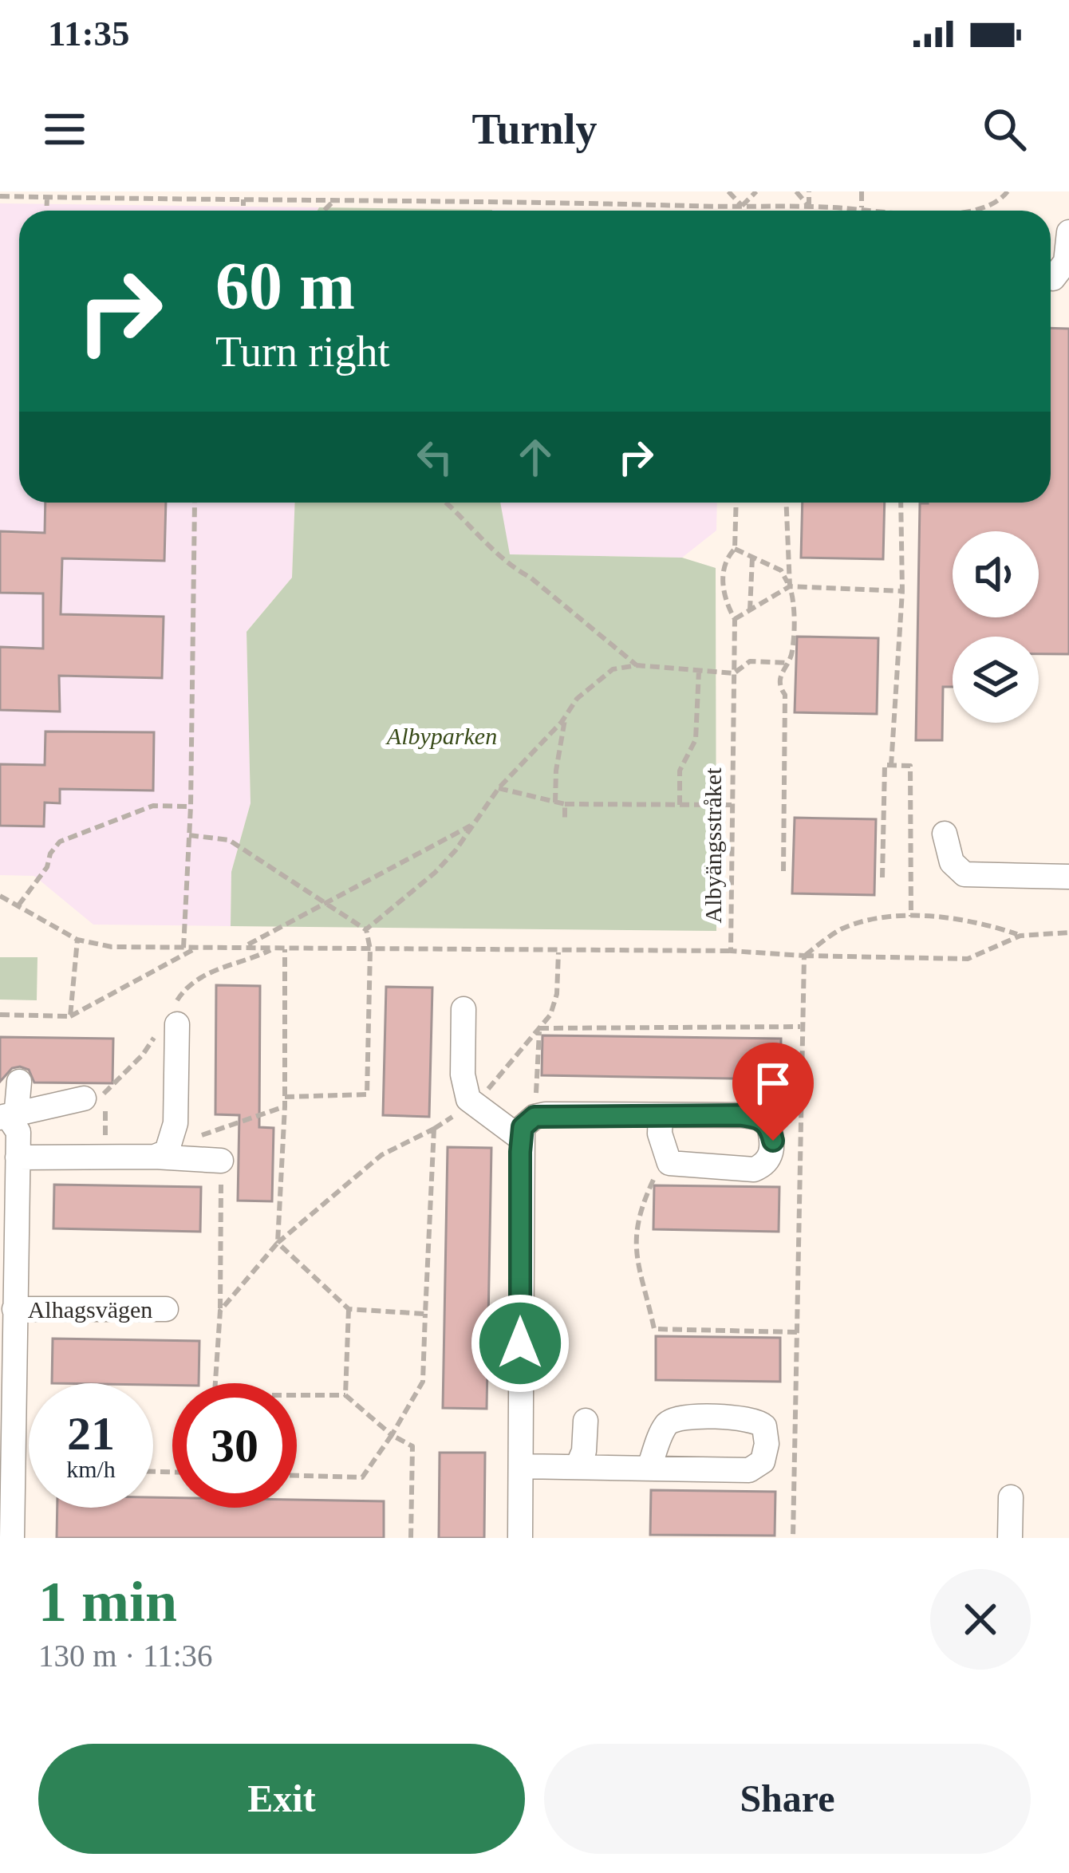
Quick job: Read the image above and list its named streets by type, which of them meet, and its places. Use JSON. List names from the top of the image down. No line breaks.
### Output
{"streets":{"street":["Alhagsvägen"],"path":["Albyängsstråket"]},"parks":["Albyparken"],"page":{"status":"11:35","header":"Turnly","turn":["60 m","Turn right"],"speed":"21 km/h","limit":"30","heading":["1 min","130 m · 11:36"],"buttons":["Exit","Share"]}}
